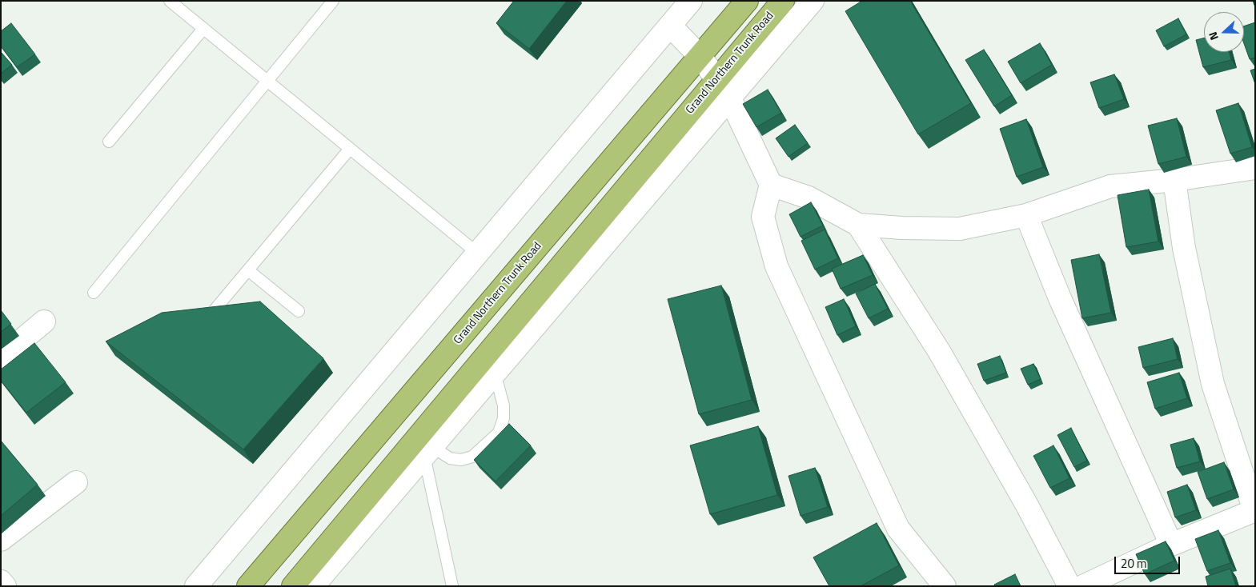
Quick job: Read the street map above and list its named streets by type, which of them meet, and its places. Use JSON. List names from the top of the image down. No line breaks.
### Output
{"streets":{"highway":["Grand Northern Trunk Road"]},"scale_bar":"20 m","north":"left"}
